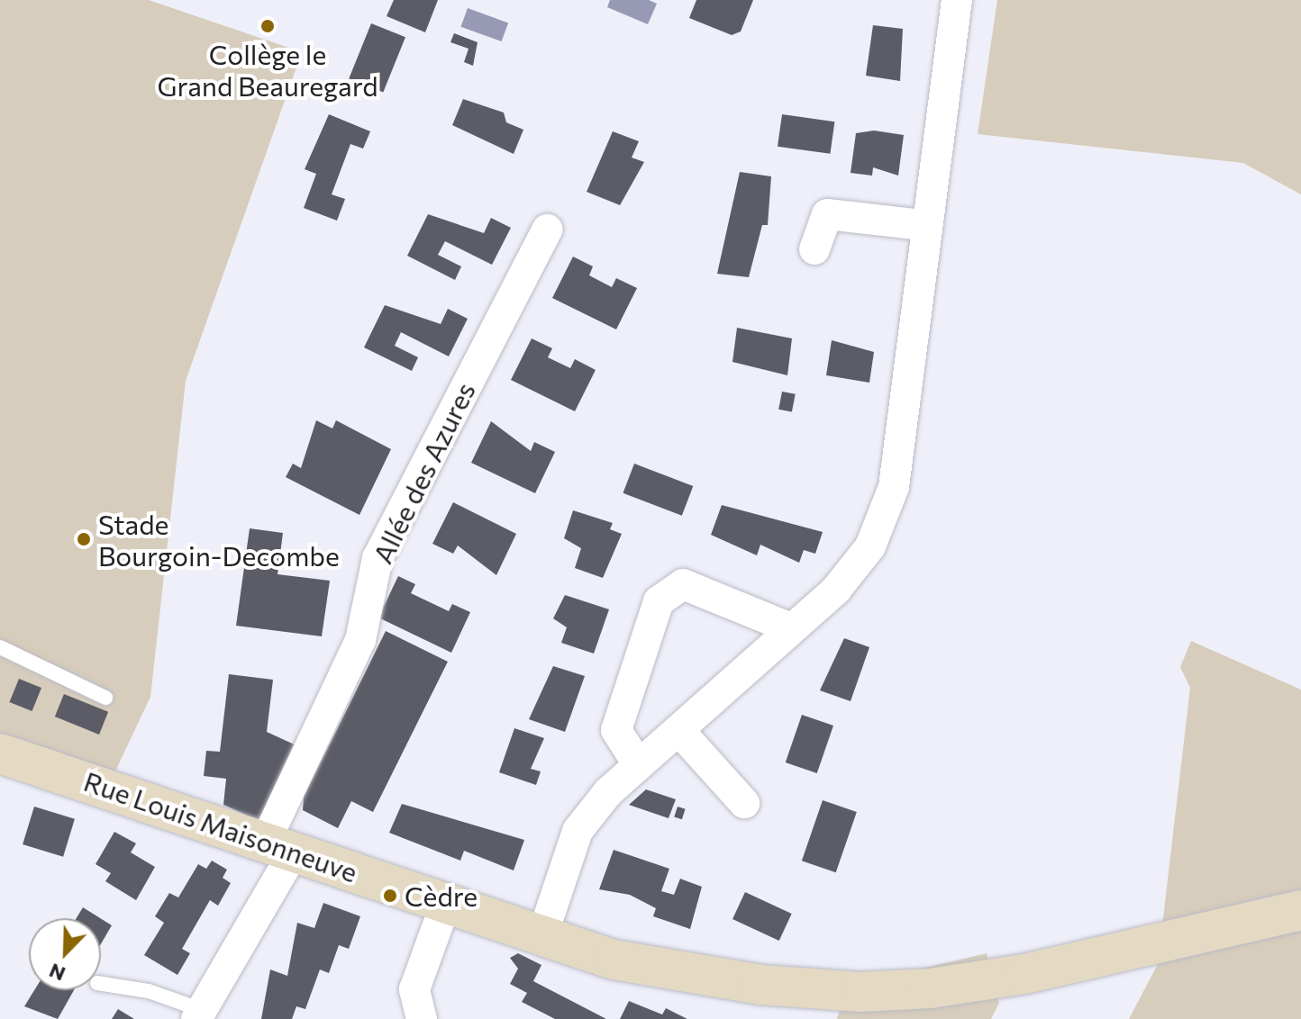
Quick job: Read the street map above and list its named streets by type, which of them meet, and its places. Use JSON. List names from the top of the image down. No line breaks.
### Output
{"streets":{"street":["Allée des Azures","Rue Louis Maisonneuve"]},"crossings":[["Allée des Azures","Rue Louis Maisonneuve"]],"places":["Collège le Grand Beauregard","Stade Bourgoin-Decombe","Cèdre"],"north":"bottom left"}
